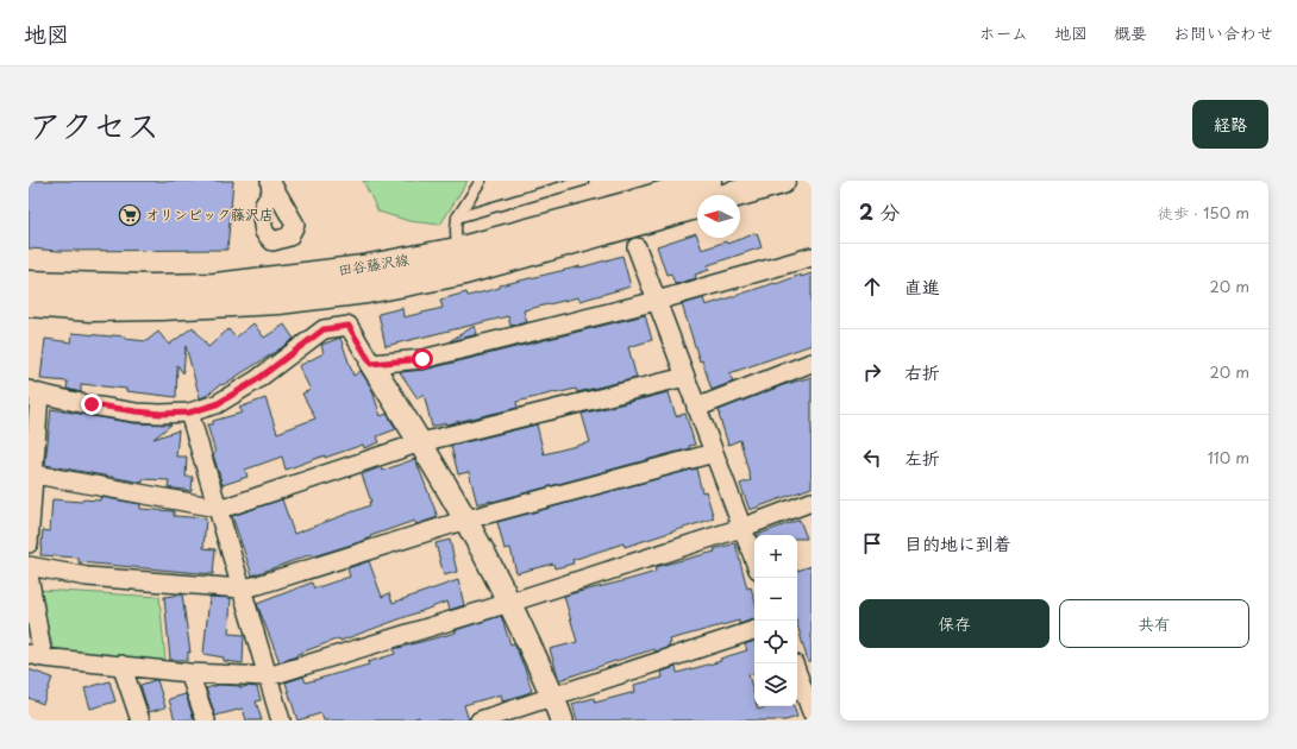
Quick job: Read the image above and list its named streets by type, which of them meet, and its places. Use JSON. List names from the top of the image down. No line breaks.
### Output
{"streets":{"main road":["田谷藤沢線"]},"places":{"supermarket":["オリンピック藤沢店"]},"north":"left","page":{"header":"地図","nav":["ホーム","地図","概要","お問い合わせ"],"title":"アクセス","buttons":["経路",["保存","共有"]],"heading":["2 分","徒歩 · 150 m"],"list":[["直進","20 m"],["右折","20 m"],["左折","110 m"],"目的地に到着"],"map_buttons":["+","−"]}}
